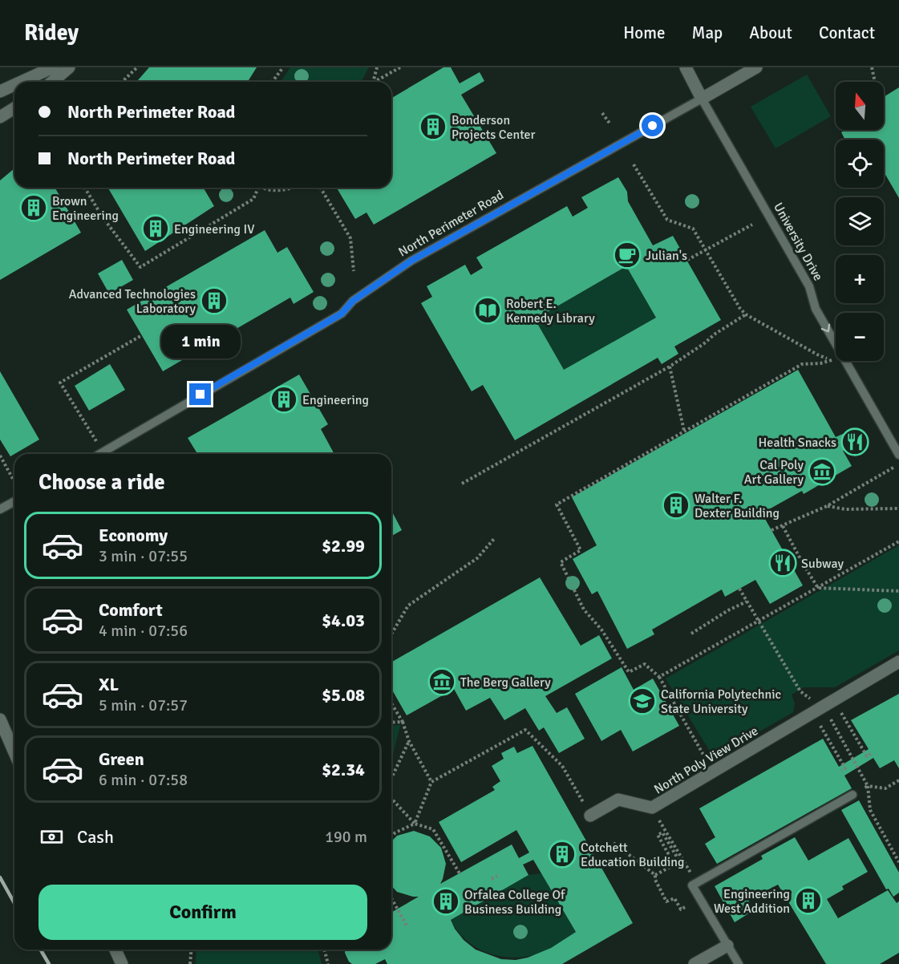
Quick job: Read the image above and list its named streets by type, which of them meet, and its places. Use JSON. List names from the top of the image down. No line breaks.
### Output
{"streets":{"street":["North Perimeter Road","University Drive","North Poly View Drive"]},"crossings":[["North Perimeter Road","University Drive"]],"one_way":["University Drive"],"places":{"building":["Bonderson Projects Center","Brown Engineering","Engineering IV","Advanced Technologies Laboratory","Engineering","Walter F. Dexter Building","Cotchett Education Building","Engineering West Addition","Orfalea College Of Business Building"],"cafe":["Julian's"],"library":["Robert E. Kennedy Library"],"restaurant":["Health Snacks","Subway"],"museum":["Cal Poly Art Gallery","The Berg Gallery"],"school or university":["California Polytechnic State University"]},"north":"top","page":{"header":"Ridey","nav":["Home","Map","About","Contact"],"map_buttons":["+","−"],"banner":["North Perimeter Road","North Perimeter Road"],"bubble":"1 min","heading":"Choose a ride","list":[{"name":"Economy","note":"3 min · 07:55","value":"$2.99"},{"name":"Comfort","note":"4 min · 07:56","value":"$4.03"},{"name":"XL","note":"5 min · 07:57","value":"$5.08"},{"name":"Green","note":"6 min · 07:58","value":"$2.34"}],"pay":["Cash","190 m"],"buttons":"Confirm"}}
